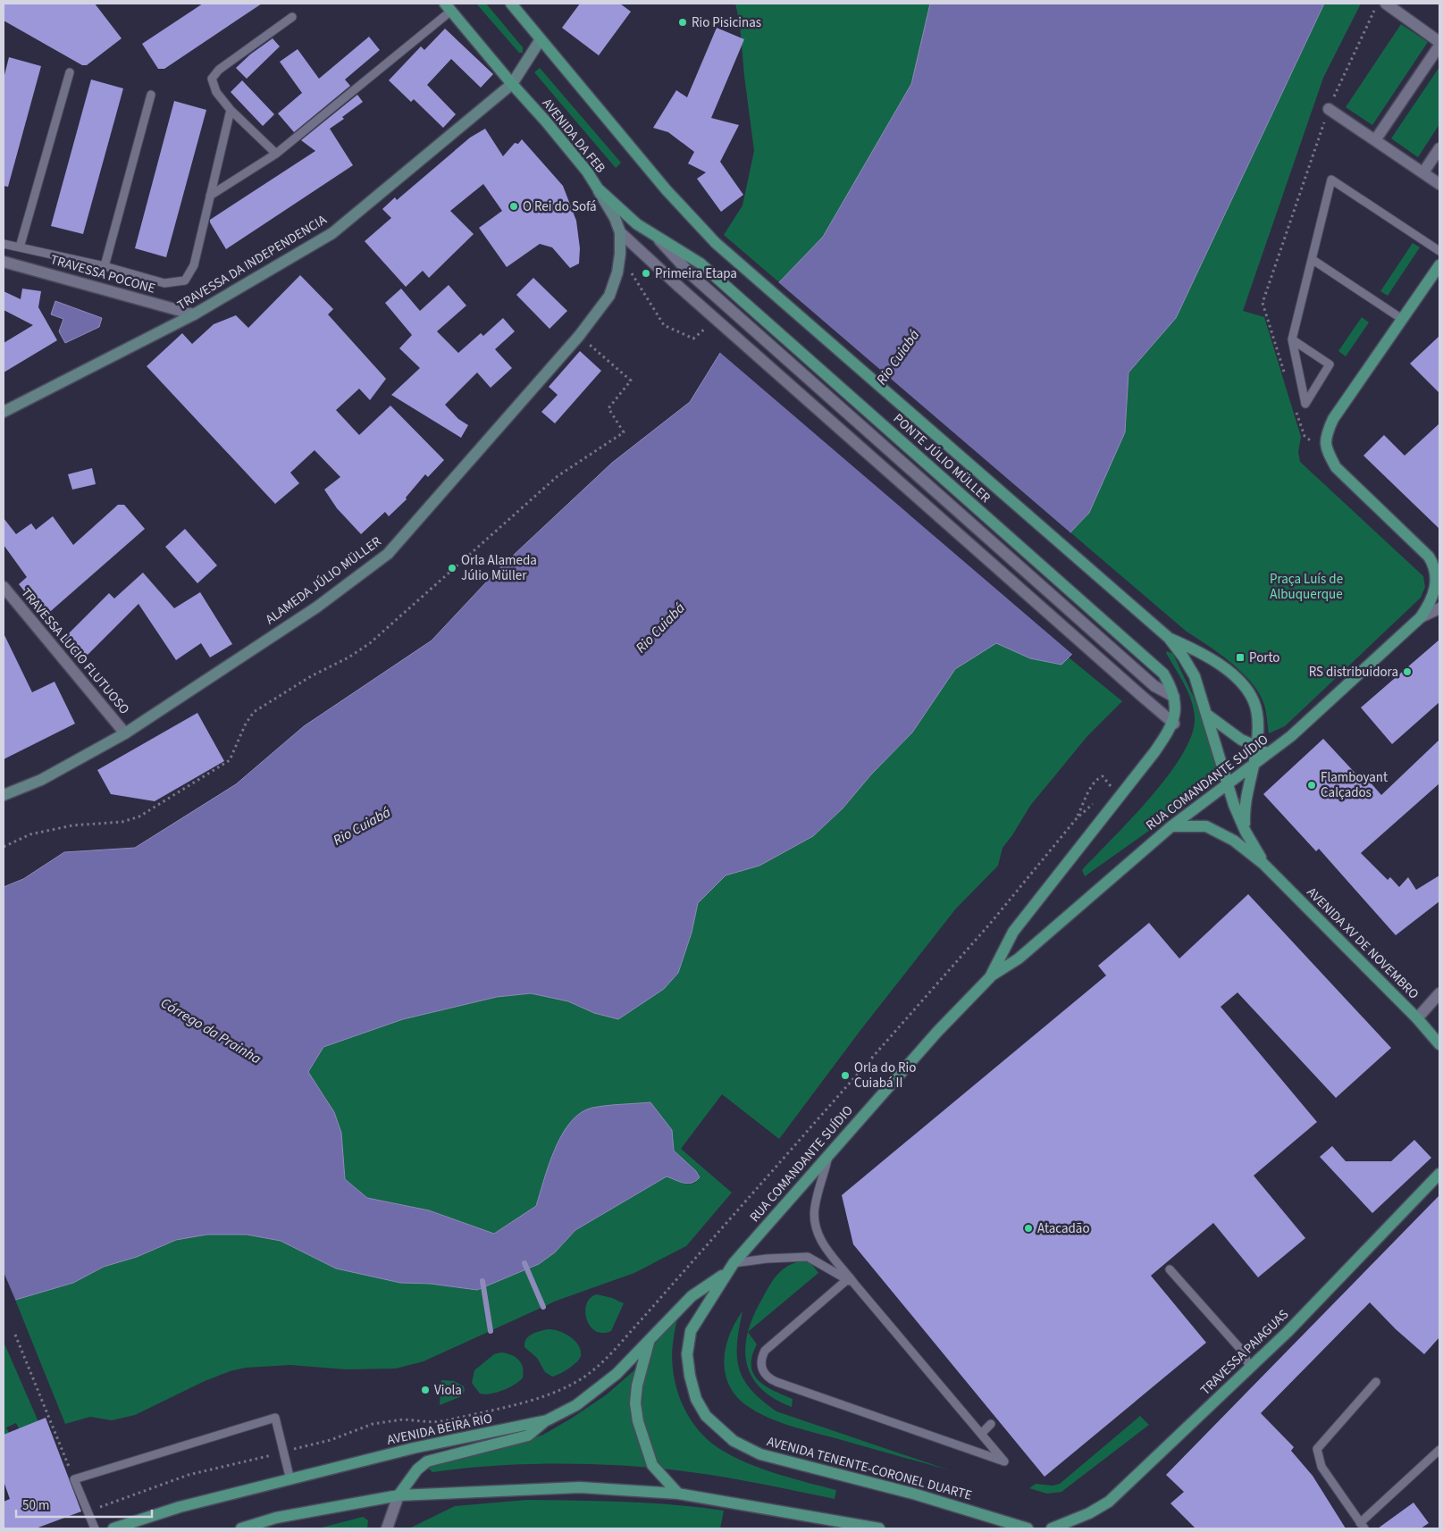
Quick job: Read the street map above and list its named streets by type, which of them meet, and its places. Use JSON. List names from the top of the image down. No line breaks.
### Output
{"streets":{"main road":["AVENIDA DA FEB","TRAVESSA DA INDEPENDENCIA","PONTE JÚLIO MÜLLER","ALAMEDA JÚLIO MÜLLER","RUA COMANDANTE SUÍDIO","AVENIDA XV DE NOVEMBRO","TRAVESSA PAIAGUAS","AVENIDA BEIRA RIO","AVENIDA TENENTE-CORONEL DUARTE"],"street":["TRAVESSA POCONE","TRAVESSA LUCIO FLUTUOSO"]},"crossings":[["AVENIDA DA FEB","TRAVESSA DA INDEPENDENCIA"],["AVENIDA DA FEB","PONTE JÚLIO MÜLLER"],["AVENIDA DA FEB","ALAMEDA JÚLIO MÜLLER"],["TRAVESSA DA INDEPENDENCIA","TRAVESSA POCONE"],["TRAVESSA DA INDEPENDENCIA","PONTE JÚLIO MÜLLER"],["ALAMEDA JÚLIO MÜLLER","TRAVESSA LUCIO FLUTUOSO"],["RUA COMANDANTE SUÍDIO","AVENIDA BEIRA RIO"],["RUA COMANDANTE SUÍDIO","AVENIDA TENENTE-CORONEL DUARTE"],["AVENIDA BEIRA RIO","AVENIDA TENENTE-CORONEL DUARTE"]],"water":["Rio Cuiabá","Córrego da Prainha"],"parks":["Praça Luís de Albuquerque"],"places":{"other":["Rio Pisicinas","O Rei do Sofá","Primeira Etapa","Orla Alameda Júlio Müller","RS distribuidora","Flamboyant Calçados","Orla do Rio Cuiabá II","Atacadão","Viola"],"transit":["Porto"]},"scale_bar":"50 m"}
